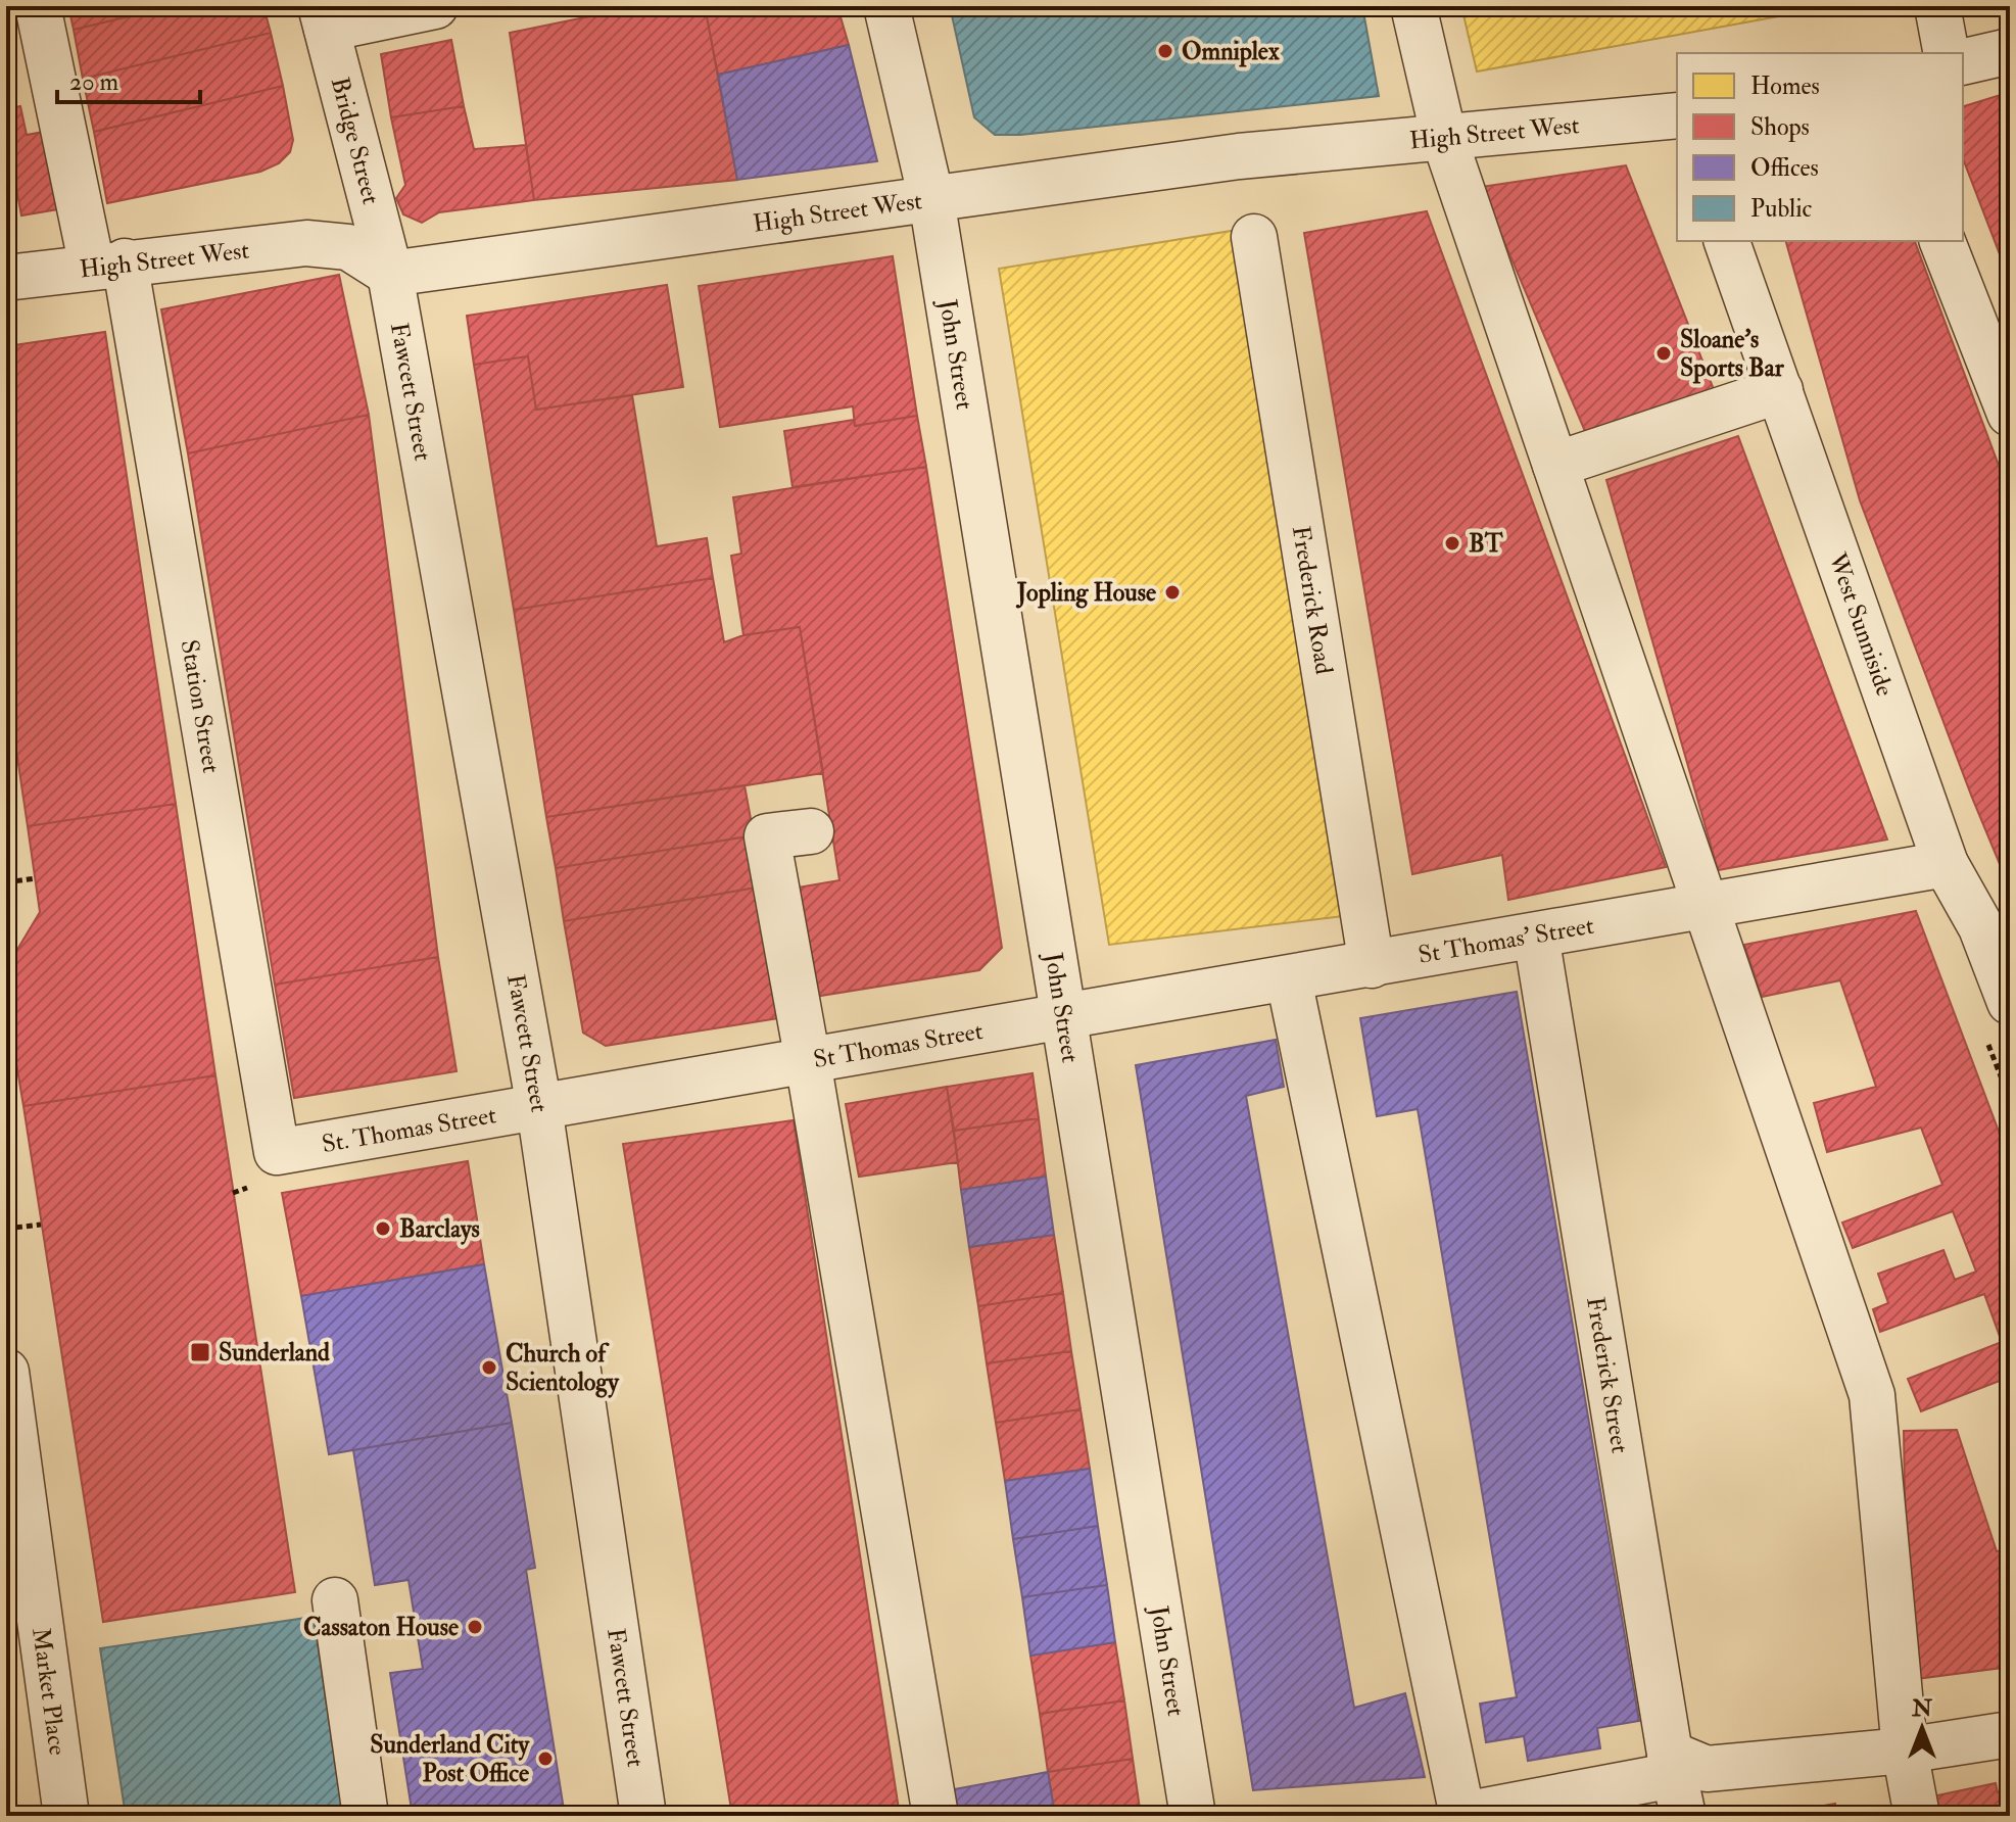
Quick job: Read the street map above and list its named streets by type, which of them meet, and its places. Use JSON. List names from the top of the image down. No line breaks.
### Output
{"streets":{"street":["High Street West","Bridge Street","John Street","Fawcett Street","Frederick Road","West Sunniside","Station Street","St Thomas' Street","St Thomas Street","St. Thomas Street","Frederick Street","Market Place"]},"crossings":[["High Street West","Bridge Street"],["High Street West","John Street"],["High Street West","Fawcett Street"],["High Street West","Station Street"],["Bridge Street","Fawcett Street"],["John Street","St Thomas' Street"],["John Street","St Thomas Street"],["Fawcett Street","St Thomas Street"],["Fawcett Street","St. Thomas Street"],["Frederick Road","St Thomas' Street"],["West Sunniside","St Thomas' Street"],["Station Street","St. Thomas Street"],["St Thomas' Street","St Thomas Street"],["St Thomas' Street","Frederick Street"],["St Thomas Street","St. Thomas Street"]],"places":{"other":["Omniplex","Sloane's Sports Bar","BT","Jopling House","Barclays","Church of Scientology","Cassaton House","Sunderland City Post Office"],"transit":["Sunderland"]},"legend":["Homes","Shops","Offices","Public"],"scale_bar":"20 m","north":"top"}
